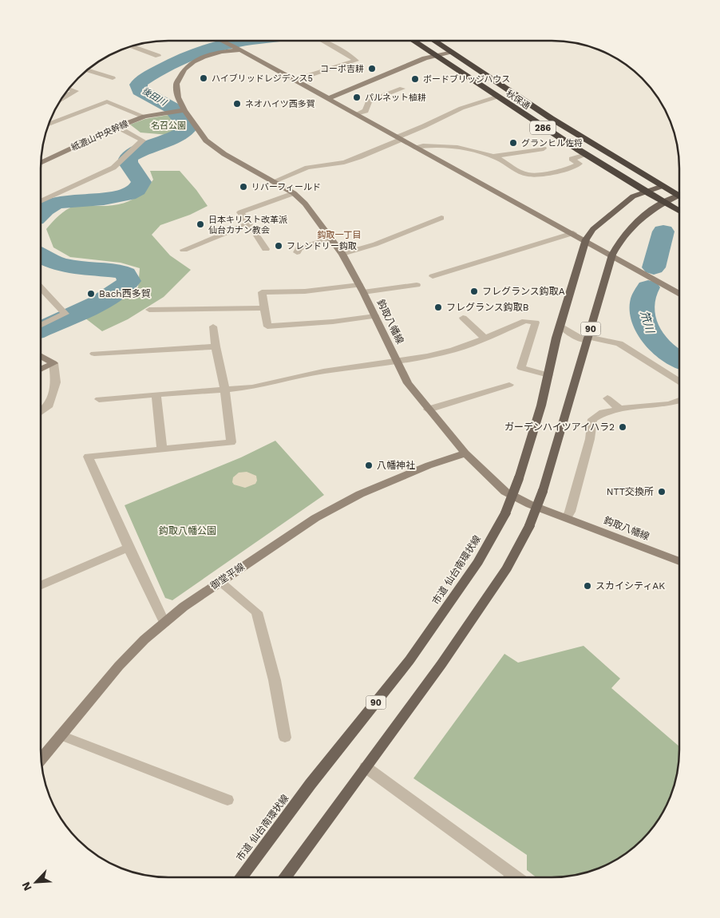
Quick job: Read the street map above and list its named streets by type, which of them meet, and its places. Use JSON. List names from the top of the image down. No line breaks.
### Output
{"streets":{"highway":["秋保通","286"],"main road":["90","市道 仙台南環状線"],"street":["紙漉山中央幹線","鈎取八幡線","御堂平線"]},"crossings":[["秋保通","90"],["秋保通","市道 仙台南環状線"],["紙漉山中央幹線","鈎取八幡線"],["鈎取八幡線","御堂平線"]],"districts":["鈎取一丁目"],"water":["後田川","笊川"],"parks":["名召公園","鈎取八幡公園"],"places":["コーポ吉耕","ハイブリッドレジデンス5","ボードブリッジハウス","パルネット植耕","ネオハイツ西多賀","グランヒル佐将","リバーフィールド","日本キリスト改革派 仙台カナン教会","フレンドリー鈎取","フレグランス鈎取A","Bach西多賀","フレグランス鈎取B","ガーデンハイツアイハラ2","八幡神社","NTT交換所","スカイシティAK"],"north":"bottom left"}
